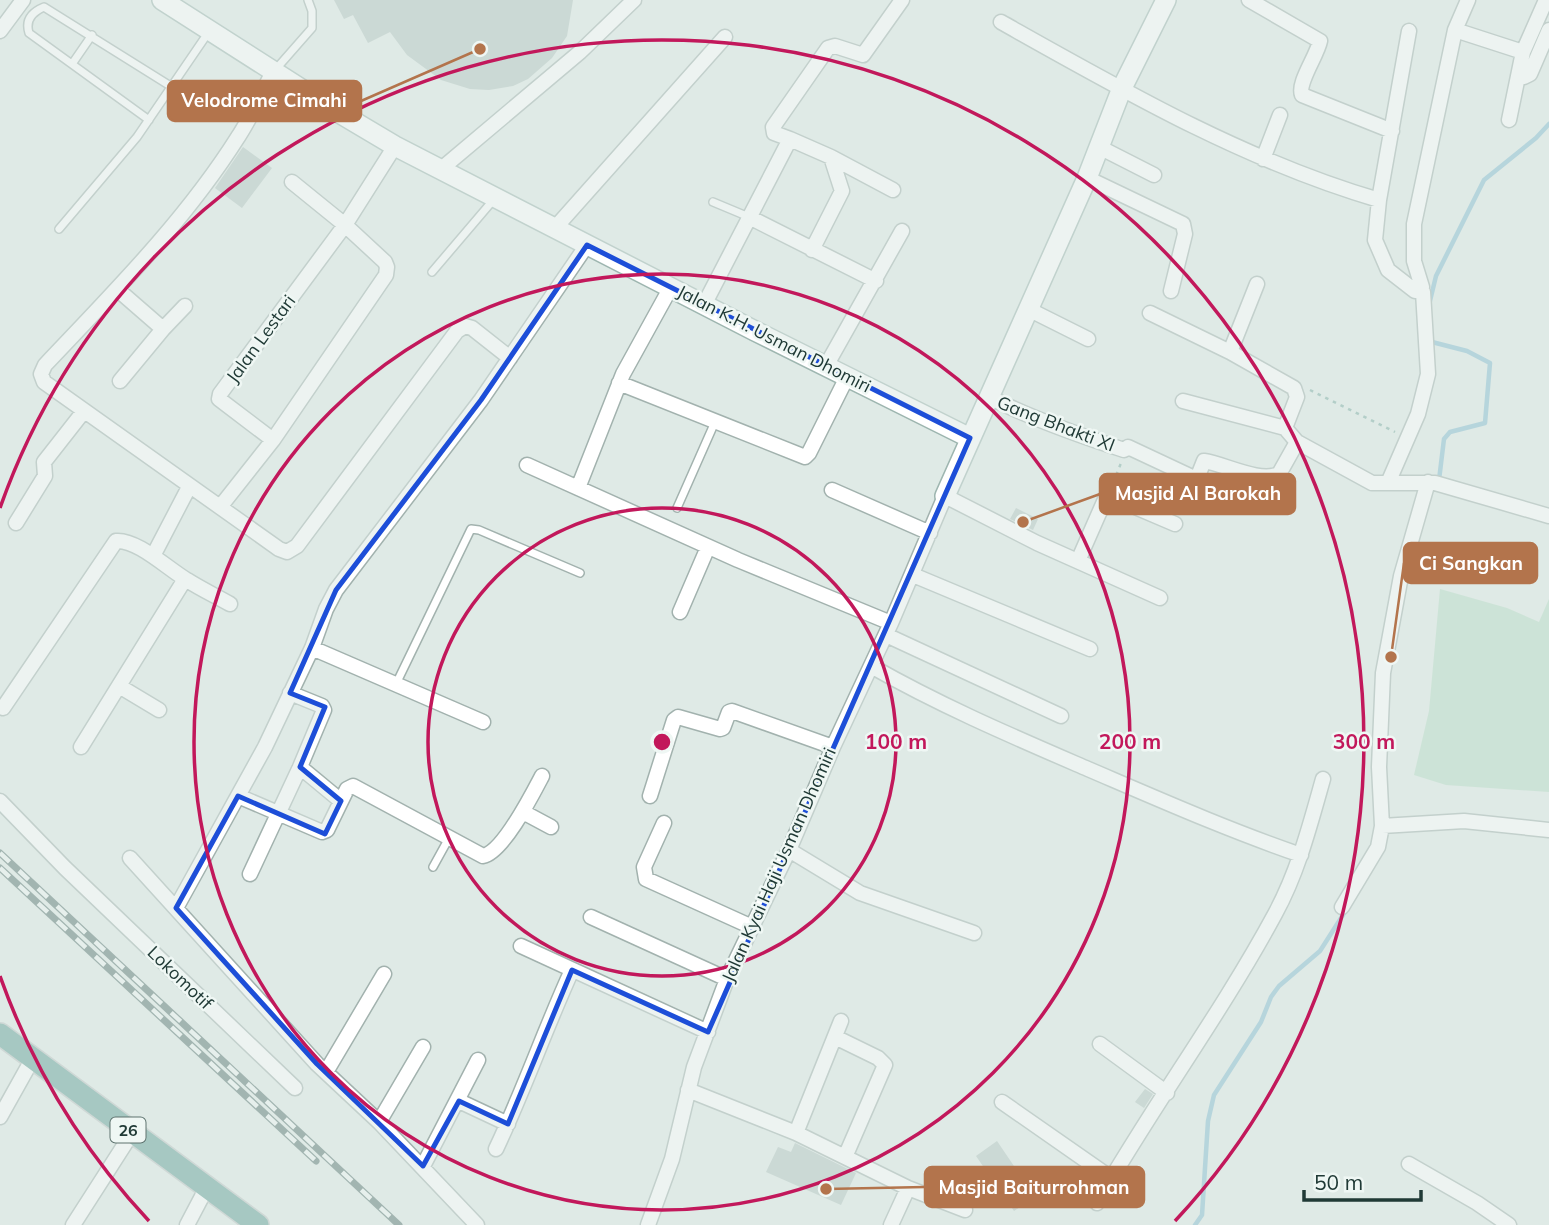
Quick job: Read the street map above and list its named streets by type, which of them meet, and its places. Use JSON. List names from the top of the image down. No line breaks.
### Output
{"streets":{"main road":["Jalan K.H. Usman Dhomiri","Jalan Kyai Haji Usman Dhomiri","26"],"street":["Jalan Lestari","Gang Bhakti XI","Lokomotif"]},"crossings":[["Jalan K.H. Usman Dhomiri","Jalan Kyai Haji Usman Dhomiri"]],"places":["Velodrome Cimahi","Masjid Al Barokah","Ci Sangkan","Masjid Baiturrohman"],"scale_bar":"50 m","rings":["100 m","200 m","300 m"]}
